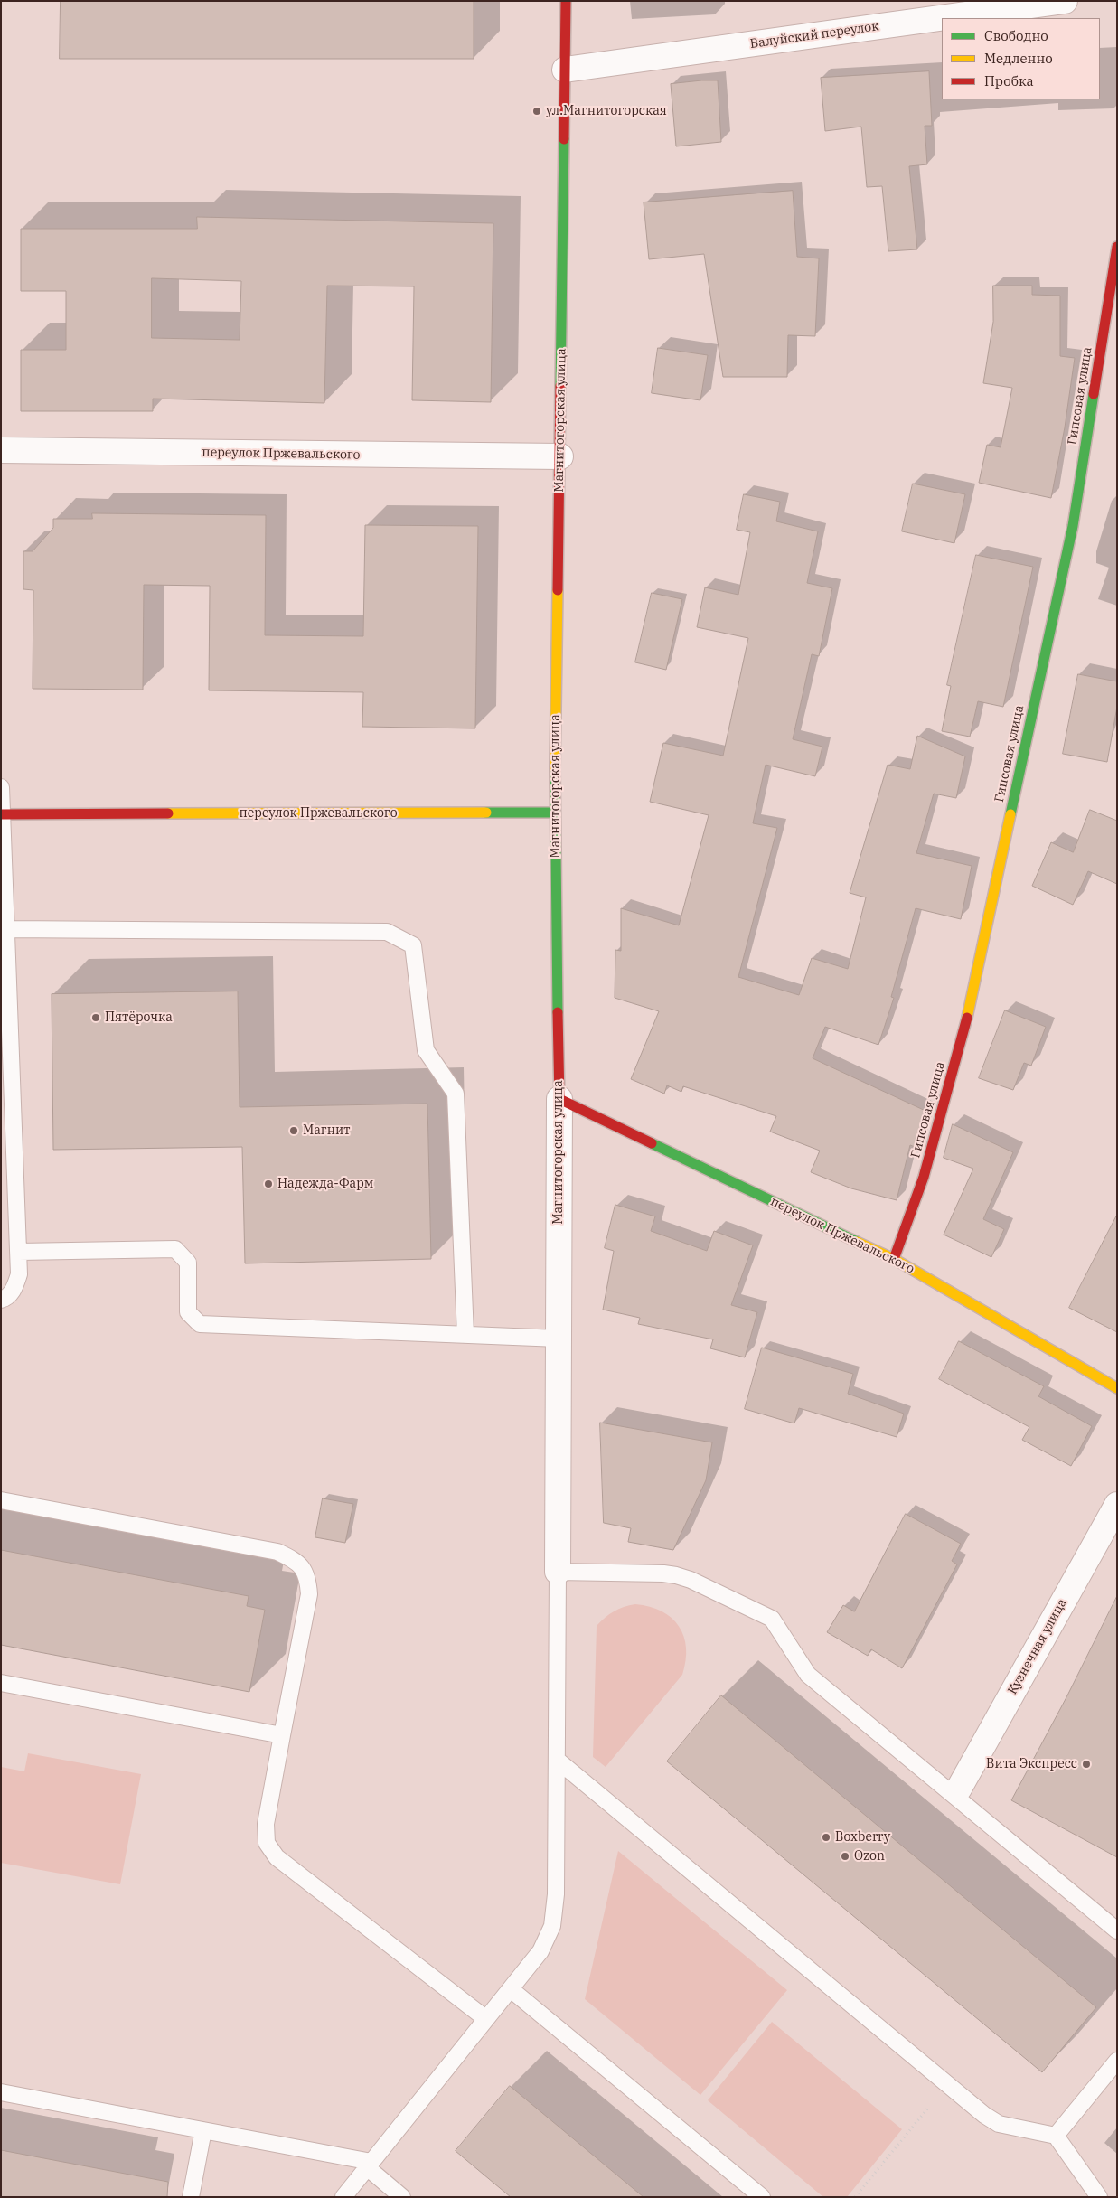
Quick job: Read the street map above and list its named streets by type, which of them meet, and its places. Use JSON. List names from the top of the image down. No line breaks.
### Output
{"streets":{"main road":["Гипсовая улица","Магнитогорская улица","переулок Пржевальского"],"street":["Валуйский переулок","Кузнечная улица"]},"crossings":[["Валуйский переулок","Магнитогорская улица"],["Гипсовая улица","переулок Пржевальского"],["Магнитогорская улица","переулок Пржевальского"]],"places":["ул.Магнитогорская","Пятёрочка","Магнит","Надежда-Фарм","Вита Экспресс","Boxberry","Ozon"],"legend":["Свободно","Медленно","Пробка"]}
